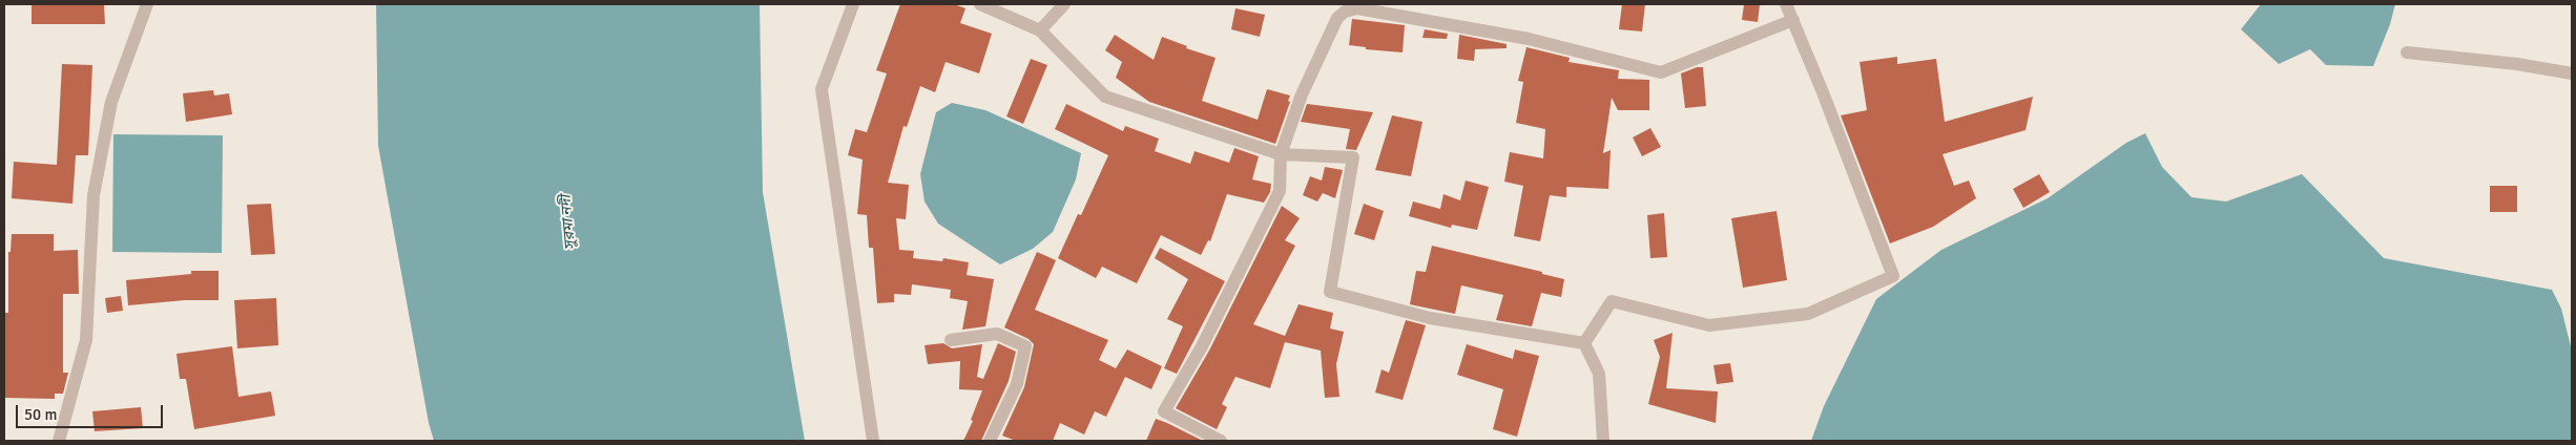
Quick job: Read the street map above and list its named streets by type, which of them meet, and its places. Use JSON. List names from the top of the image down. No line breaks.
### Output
{"water":["সুরমা নদী"],"scale_bar":"50 m"}
